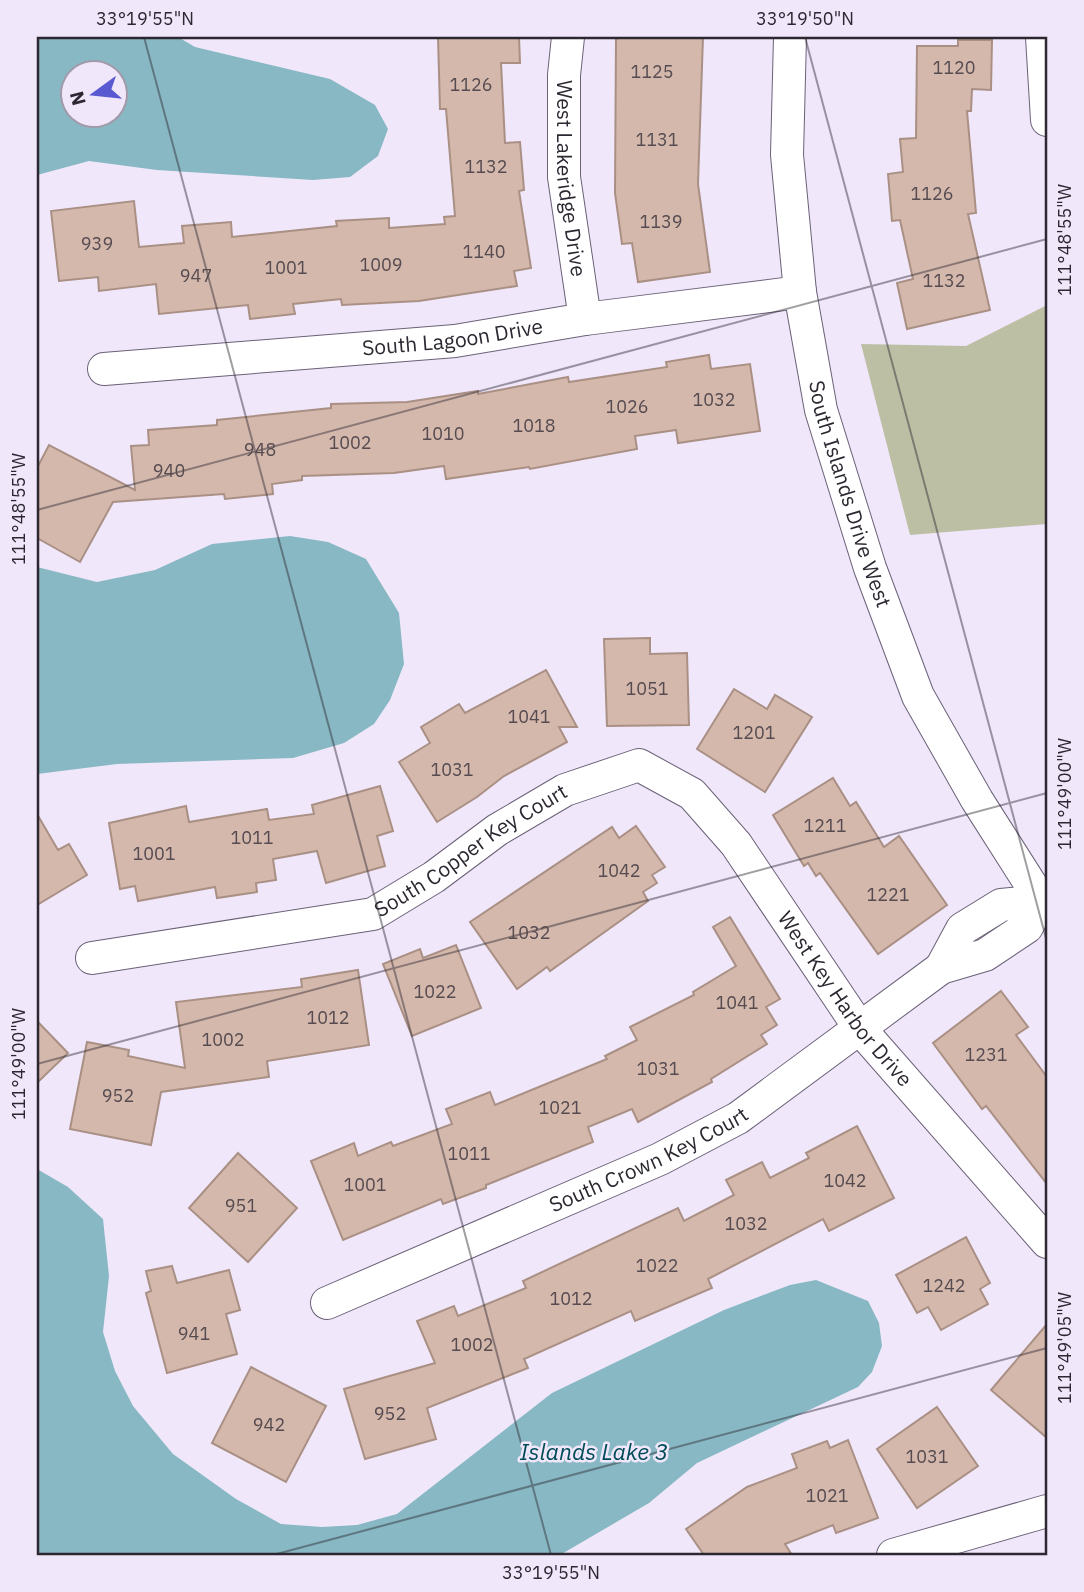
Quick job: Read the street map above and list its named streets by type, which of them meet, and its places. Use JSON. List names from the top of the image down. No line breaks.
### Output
{"streets":{"street":["West Lakeridge Drive","South Lagoon Drive","South Islands Drive West","South Copper Key Court","West Key Harbor Drive","South Crown Key Court"]},"crossings":[["West Lakeridge Drive","South Lagoon Drive"],["South Lagoon Drive","South Islands Drive West"],["South Islands Drive West","South Crown Key Court"],["South Copper Key Court","West Key Harbor Drive"],["West Key Harbor Drive","South Crown Key Court"]],"water":["Islands Lake 3"],"house_numbers":["1120","1125","1126","1131","1132","1126","1139","939","1140","1009","1001","947","1132","1032","1026","1018","1010","1002","948","940","1051","1041","1201","1031","1211","1011","1001","1042","1221","1032","1022","1041","1012","1002","1231","1031","952","1021","1011","1042","1001","951","1032","1022","1242","1012","941","1002","952","942","1031","1021"],"north":"left","coordinates":["33°19'55\"N","33°19'50\"N","111°48'55\"W","111°49'00\"W","111°49'05\"W"]}
